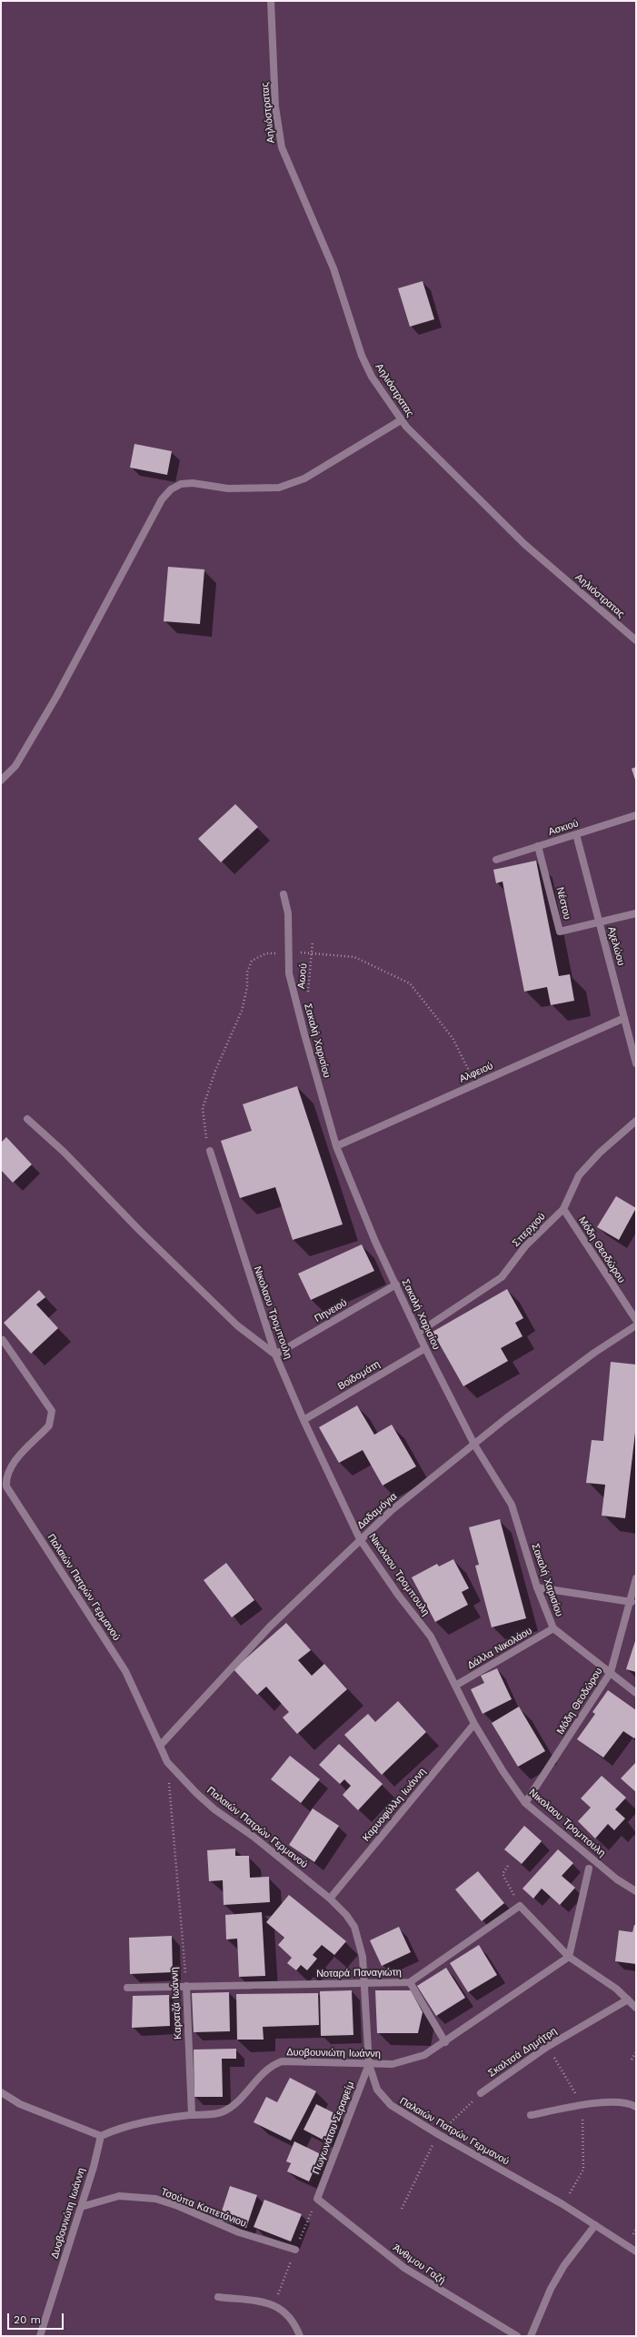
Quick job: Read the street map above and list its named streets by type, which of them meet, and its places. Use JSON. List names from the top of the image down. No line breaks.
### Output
{"streets":{"street":["Αηλιόστρατας","Ασκιού","Νέστου","Αχελώου","Σακαλή Χαρισίου","Αλφειού","Σπερχιού","Μόδη Θεοδώρου","Πηνειού","Νικολαου Τρομπουλη","Βοϊδομάτη","Δαδαμόγια","Παλαιών Πατρών Γερμανού","Δάλλα Νικολάου","Καρυοφύλλη Ιωάννη","Νοταρά Παναγιώτη","Καρατζά Ιωάννη","Σκαλτσά Δημήτρη","Δυοβουνιώτη Ιωάννη","Πωγωνάτου Σεραφείμ","Τσούπα Καπετάνιου","Άνθιμου Γαζή"],"path":["Αωού"]},"crossings":[["Ασκιού","Νέστου"],["Ασκιού","Αχελώου"],["Νέστου","Αχελώου"],["Αχελώου","Αλφειού"],["Σακαλή Χαρισίου","Αλφειού"],["Σακαλή Χαρισίου","Σπερχιού"],["Σακαλή Χαρισίου","Μόδη Θεοδώρου"],["Σακαλή Χαρισίου","Πηνειού"],["Σακαλή Χαρισίου","Βοϊδομάτη"],["Σακαλή Χαρισίου","Δαδαμόγια"],["Σακαλή Χαρισίου","Δάλλα Νικολάου"],["Σπερχιού","Μόδη Θεοδώρου"],["Μόδη Θεοδώρου","Νικολαου Τρομπουλη"],["Πηνειού","Νικολαου Τρομπουλη"],["Νικολαου Τρομπουλη","Βοϊδομάτη"],["Νικολαου Τρομπουλη","Δαδαμόγια"],["Νικολαου Τρομπουλη","Δάλλα Νικολάου"],["Νικολαου Τρομπουλη","Καρυοφύλλη Ιωάννη"],["Δαδαμόγια","Παλαιών Πατρών Γερμανού"],["Παλαιών Πατρών Γερμανού","Καρυοφύλλη Ιωάννη"],["Παλαιών Πατρών Γερμανού","Νοταρά Παναγιώτη"],["Παλαιών Πατρών Γερμανού","Καρατζά Ιωάννη"],["Παλαιών Πατρών Γερμανού","Δυοβουνιώτη Ιωάννη"],["Παλαιών Πατρών Γερμανού","Πωγωνάτου Σεραφείμ"],["Νοταρά Παναγιώτη","Καρατζά Ιωάννη"],["Καρατζά Ιωάννη","Δυοβουνιώτη Ιωάννη"],["Δυοβουνιώτη Ιωάννη","Πωγωνάτου Σεραφείμ"],["Δυοβουνιώτη Ιωάννη","Τσούπα Καπετάνιου"],["Πωγωνάτου Σεραφείμ","Άνθιμου Γαζή"]],"scale_bar":"20 m"}
